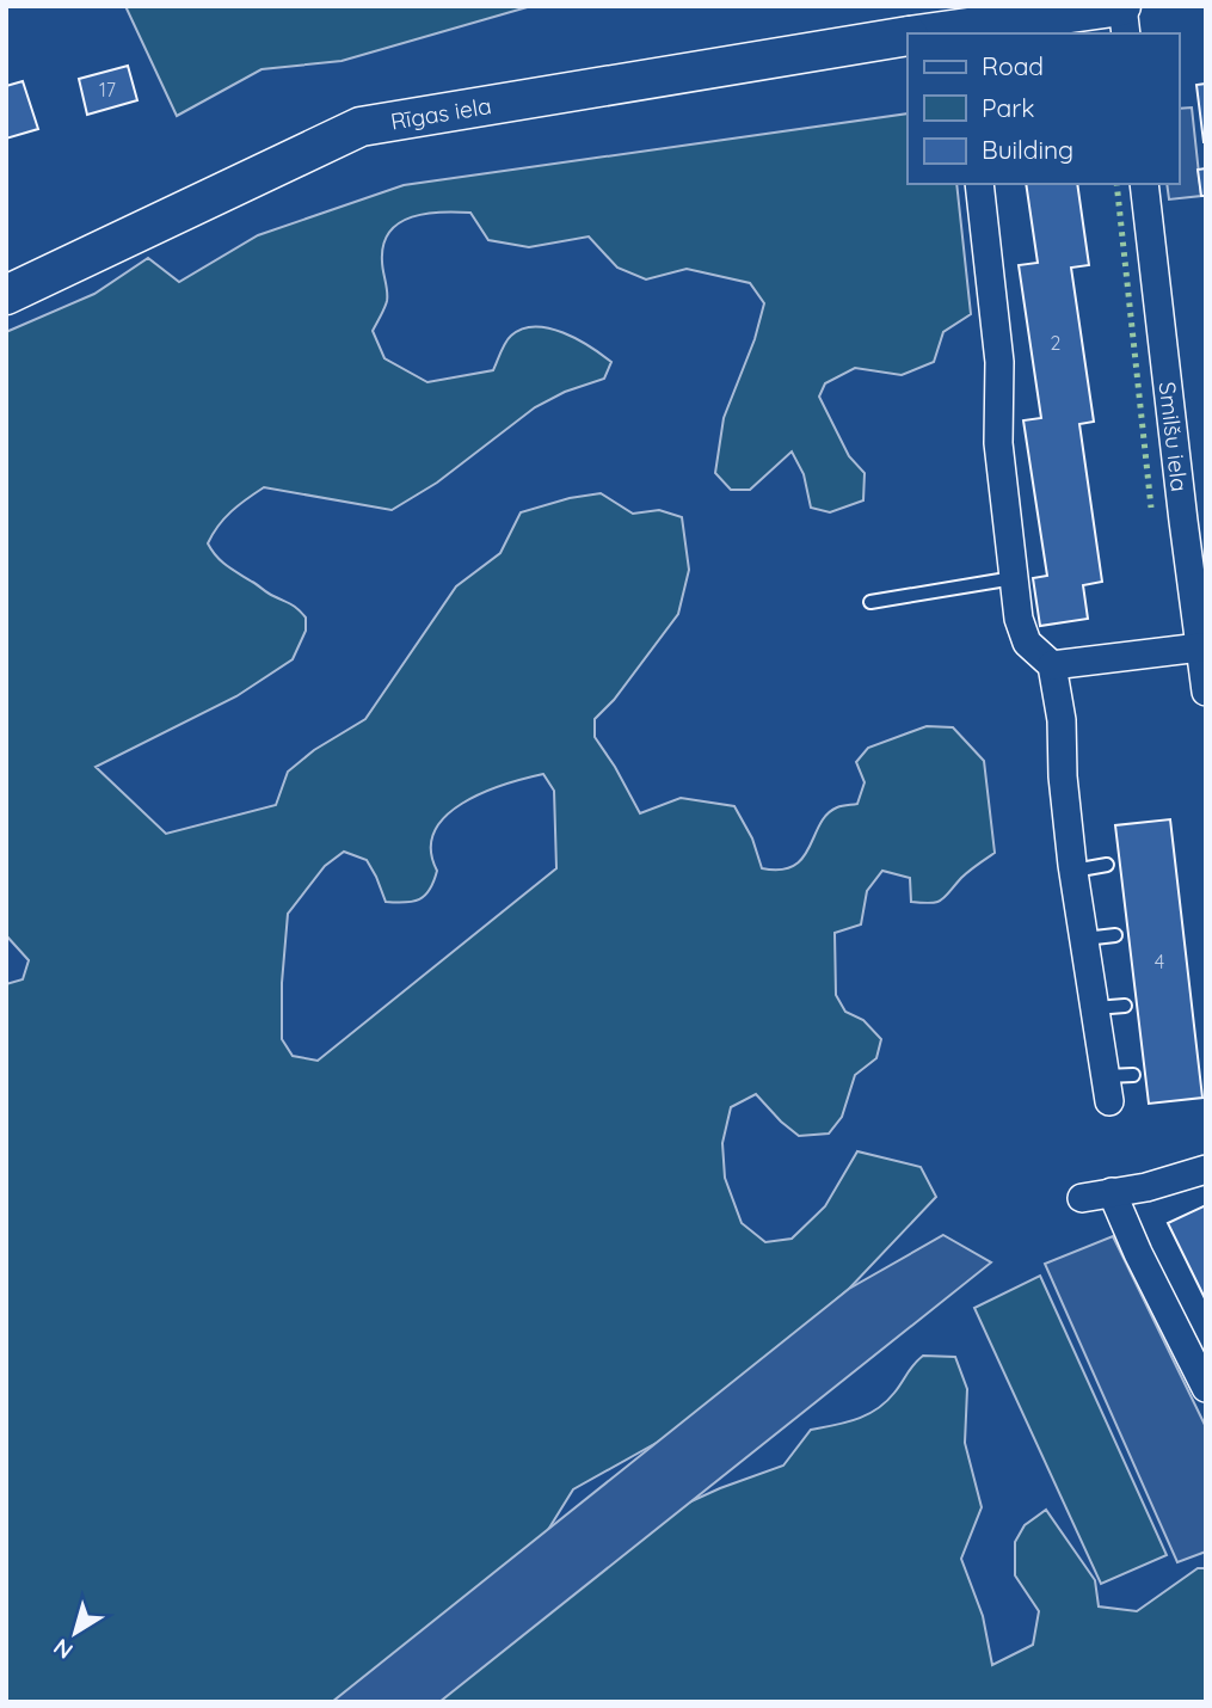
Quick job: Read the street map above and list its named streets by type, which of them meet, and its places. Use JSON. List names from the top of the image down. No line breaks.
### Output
{"streets":{"main road":["Rīgas iela"],"street":["Smilšu iela"]},"house_numbers":["17","2","4"],"legend":["Road","Park","Building"],"north":"bottom left"}
